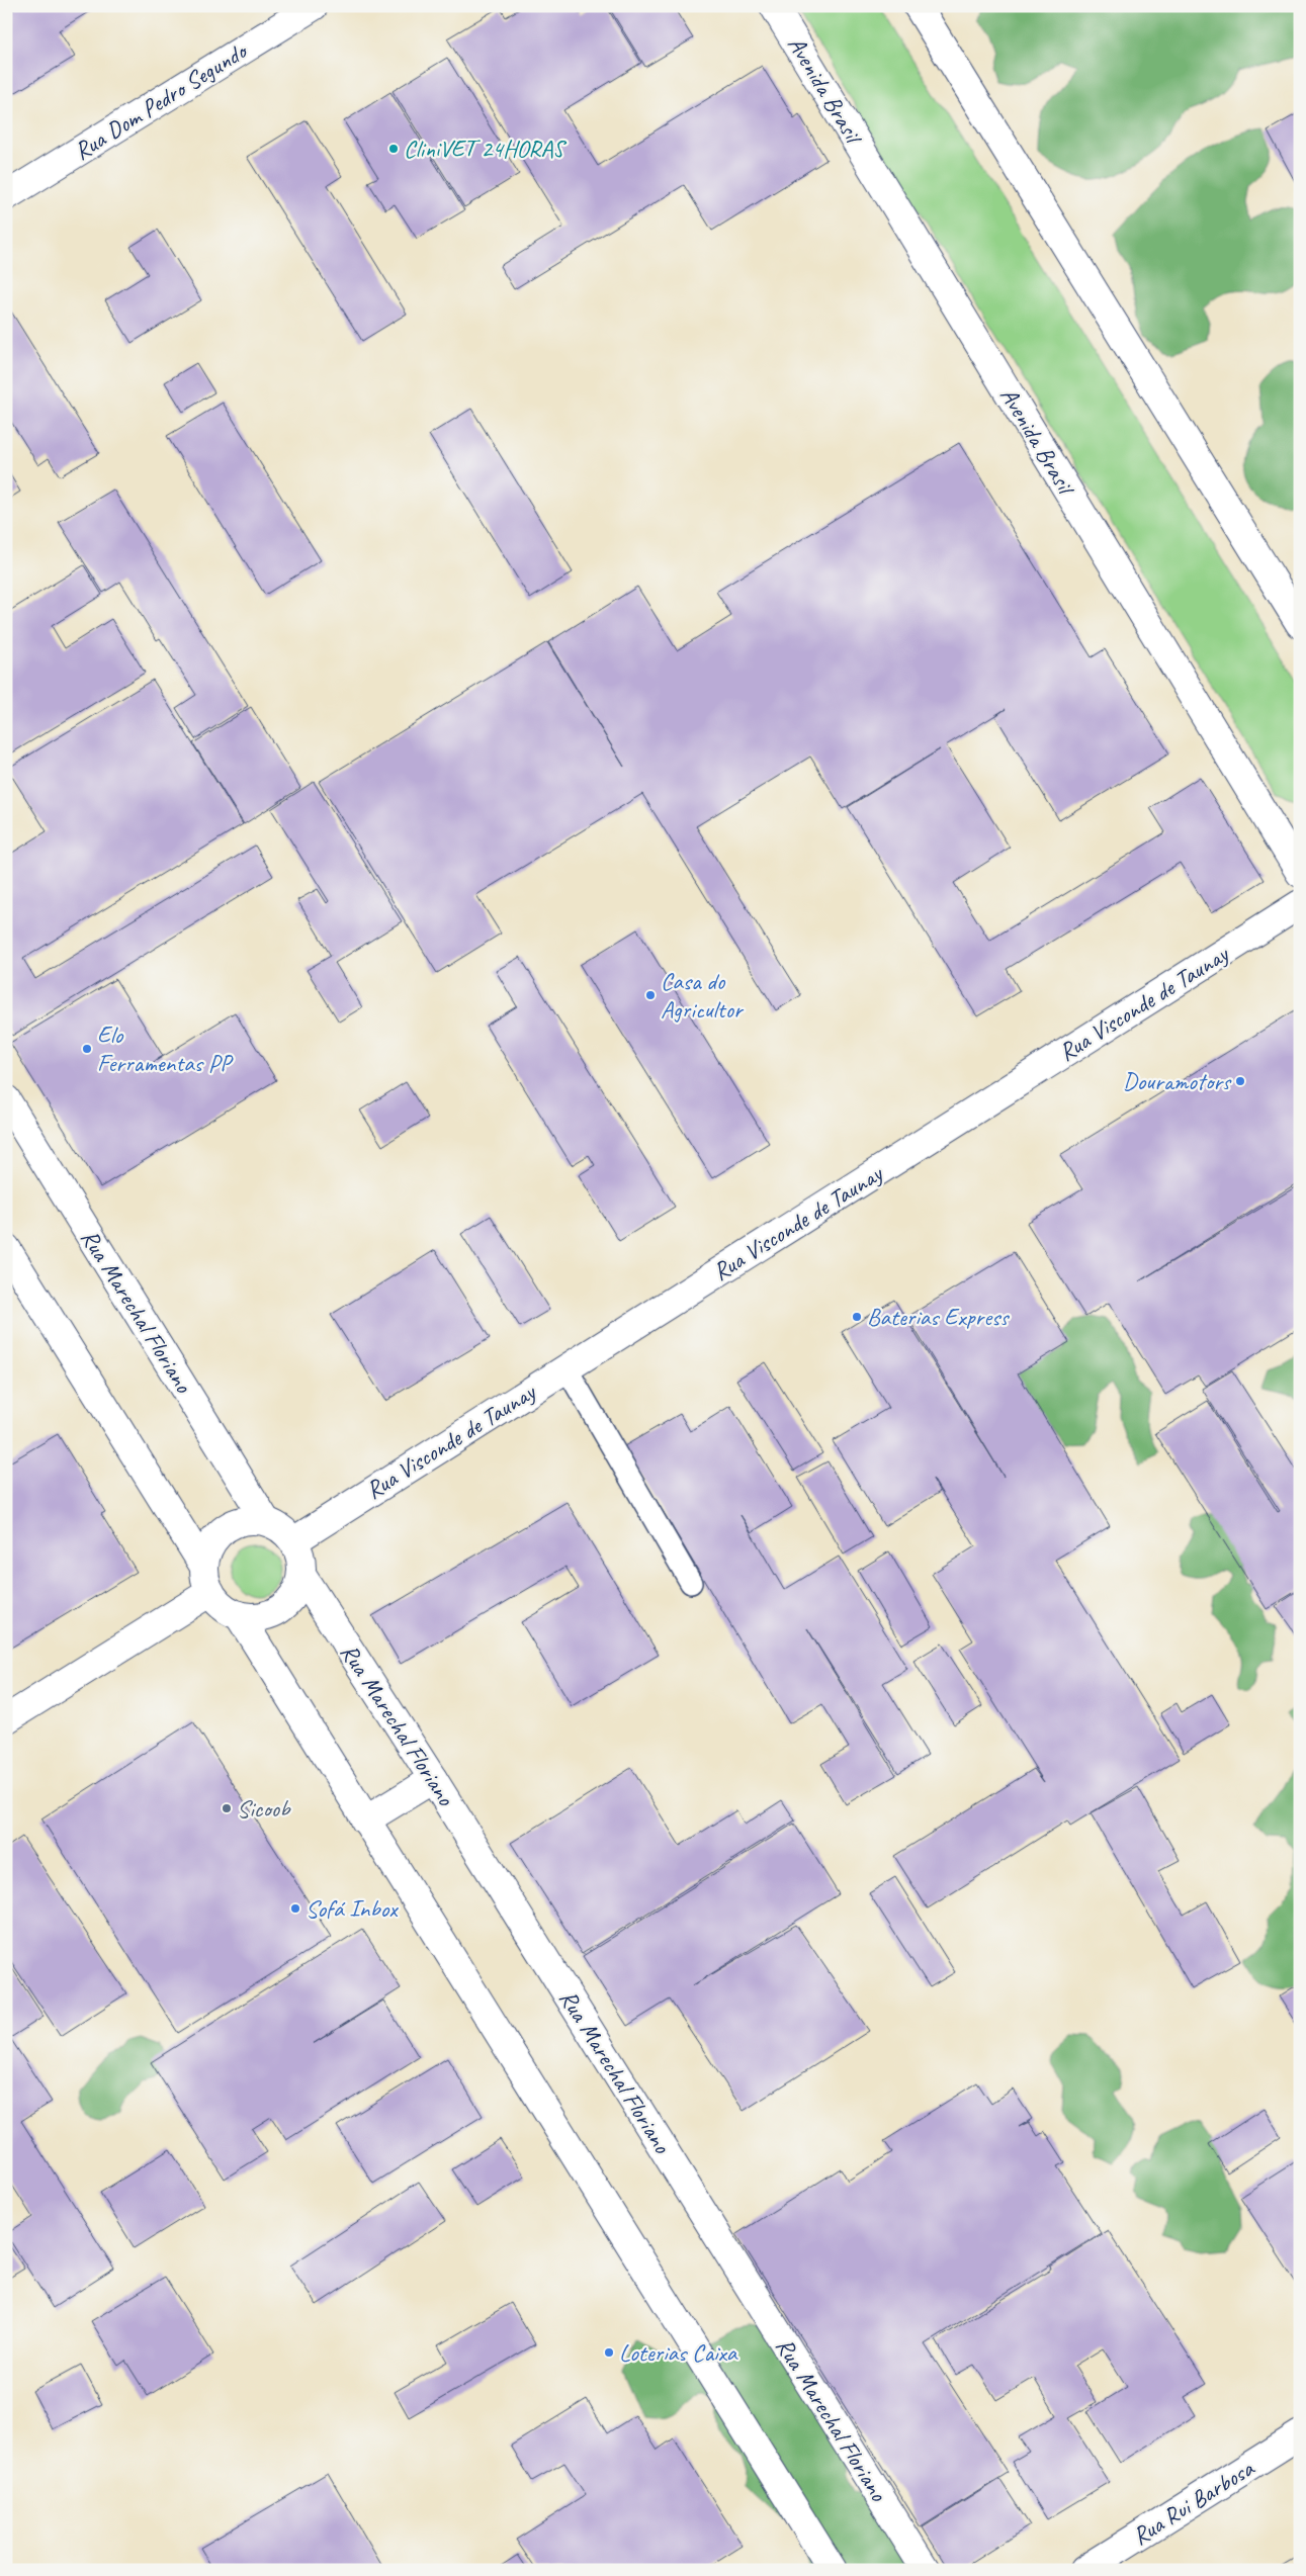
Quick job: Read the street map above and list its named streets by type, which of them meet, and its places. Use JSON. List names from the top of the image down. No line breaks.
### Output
{"streets":{"main road":["Avenida Brasil","Rua Dom Pedro Segundo","Rua Visconde de Taunay","Rua Marechal Floriano","Rua Rui Barbosa"]},"crossings":[["Rua Visconde de Taunay","Rua Marechal Floriano"]],"places":["CliniVET 24HORAS","Casa do Agricultor","Elo Ferramentas PP","Douramotors","Baterias Express","Sicoob","Sofá Inbox","Loterias Caixa"]}
